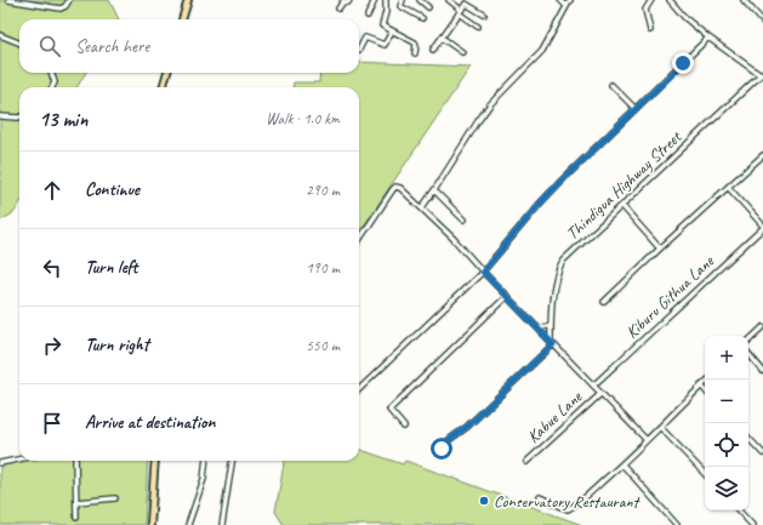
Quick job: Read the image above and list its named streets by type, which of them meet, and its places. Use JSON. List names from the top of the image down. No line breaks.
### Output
{"streets":{"street":["Thindigua Highway Street","Kiburu Githua Lane","Kabue Lane"]},"places":["Conservatory Restaurant"],"page":{"search":"Search here","heading":["13 min","Walk · 1.0 km"],"list":[["Continue","290 m"],["Turn left","190 m"],["Turn right","550 m"],"Arrive at destination"],"map_buttons":["+","−"]}}
